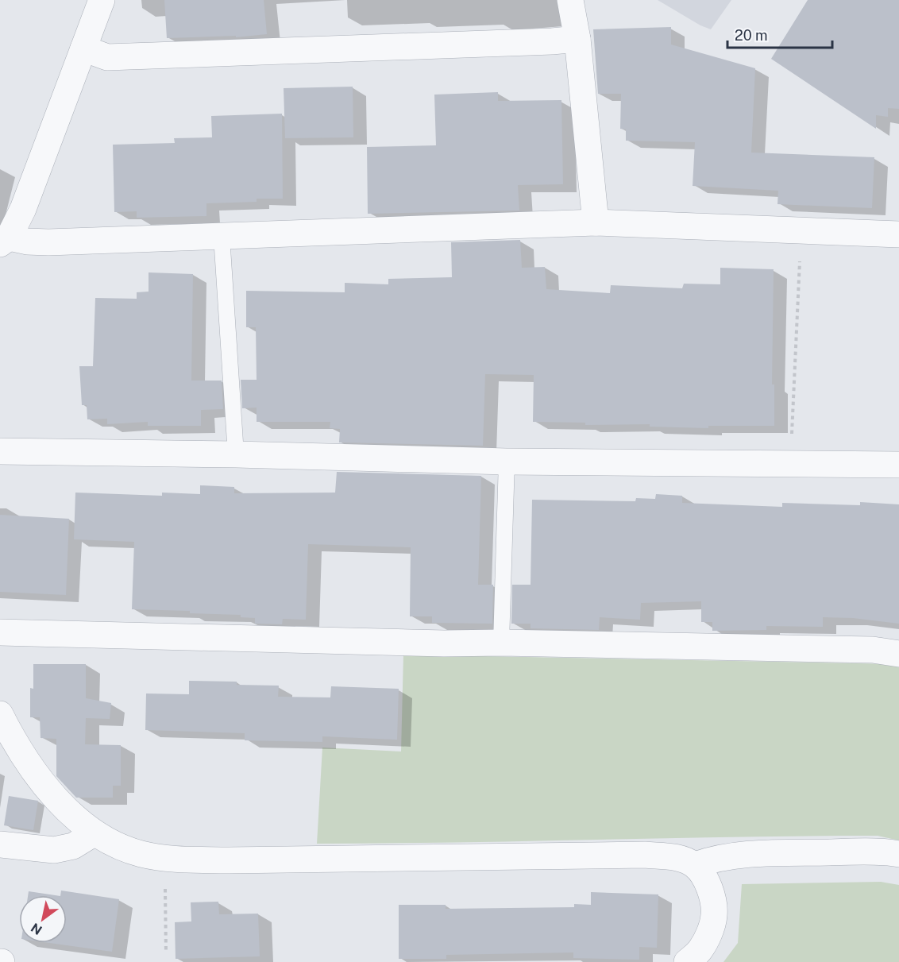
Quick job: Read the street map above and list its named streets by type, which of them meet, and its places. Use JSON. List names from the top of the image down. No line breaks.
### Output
{"scale_bar":"20 m","north":"bottom left"}
